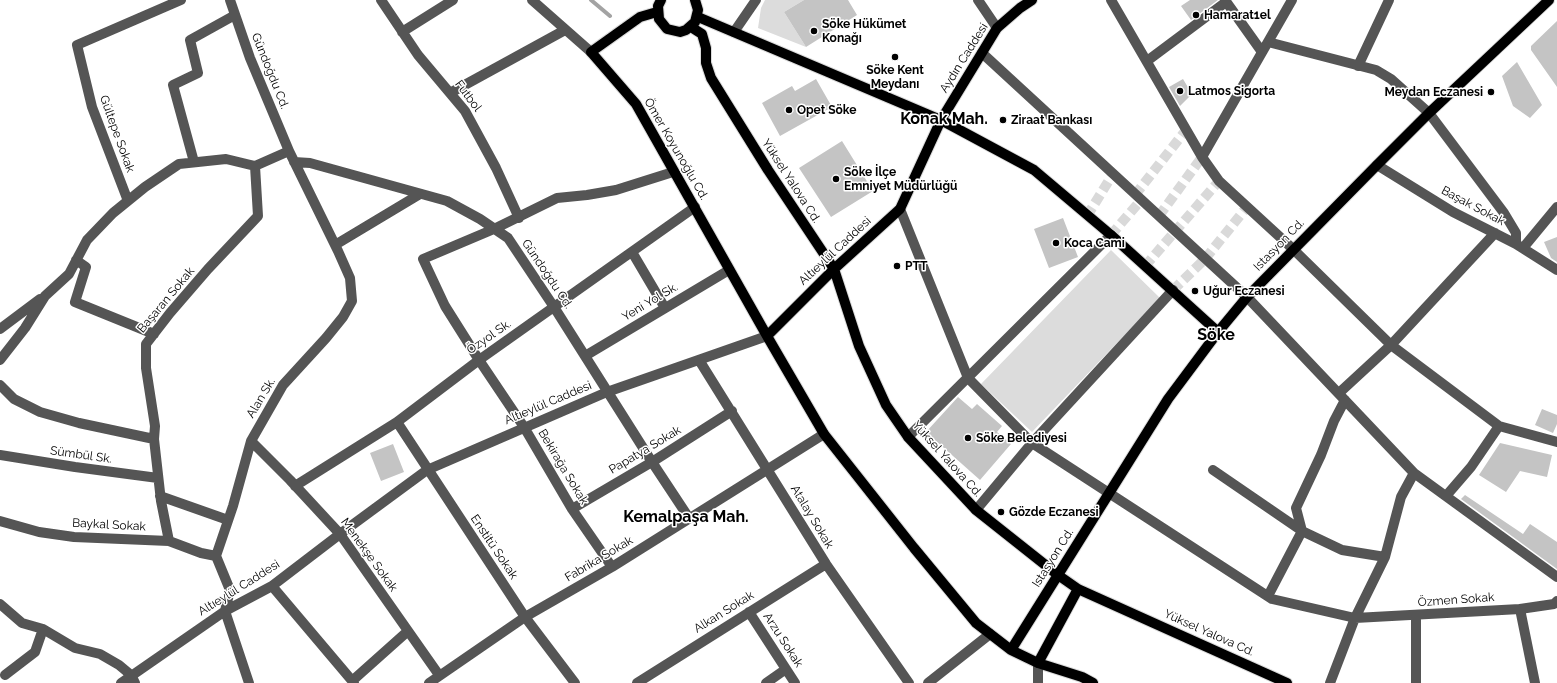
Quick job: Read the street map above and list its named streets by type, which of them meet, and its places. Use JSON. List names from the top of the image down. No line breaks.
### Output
{"streets":{"main road":["Aydın Caddesi","Ömer Koyunoğlu Cd.","Yüksel Yalova Cd.","Istasyon Cd.","Altıeylül Caddesi"],"street":["Gündoğdu Cd.","Futbol","Gültepe Sokak","Başak Sokak","Başaran Sokak","Yeni Yol Sk.","Özyol Sk.","Alan Sk.","Papatya Sokak","Sümbül Sk.","Bekirağa Sokak","Atalay Sokak","Baykal Sokak","Enstitü Sokak","Menekşe Sokak","Fabrika Sokak","Özmen Sokak","Alkan Sokak","Arzu Sokak"]},"crossings":[["Aydın Caddesi","Altıeylül Caddesi"],["Gündoğdu Cd.","Altıeylül Caddesi"],["Gündoğdu Cd.","Yeni Yol Sk."],["Gündoğdu Cd.","Özyol Sk."],["Gündoğdu Cd.","Alan Sk."],["Gündoğdu Cd.","Papatya Sokak"],["Gündoğdu Cd.","Bekirağa Sokak"],["Gündoğdu Cd.","Fabrika Sokak"],["Ömer Koyunoğlu Cd.","Istasyon Cd."],["Ömer Koyunoğlu Cd.","Altıeylül Caddesi"],["Ömer Koyunoğlu Cd.","Yeni Yol Sk."],["Ömer Koyunoğlu Cd.","Özyol Sk."],["Ömer Koyunoğlu Cd.","Fabrika Sokak"],["Yüksel Yalova Cd.","Istasyon Cd."],["Yüksel Yalova Cd.","Altıeylül Caddesi"],["Başak Sokak","Istasyon Cd."],["Istasyon Cd.","Özmen Sokak"],["Altıeylül Caddesi","Bekirağa Sokak"],["Altıeylül Caddesi","Atalay Sokak"],["Altıeylül Caddesi","Enstitü Sokak"],["Altıeylül Caddesi","Menekşe Sokak"],["Başaran Sokak","Sümbül Sk."],["Başaran Sokak","Baykal Sokak"],["Özyol Sk.","Bekirağa Sokak"],["Özyol Sk.","Enstitü Sokak"],["Özyol Sk.","Menekşe Sokak"],["Alan Sk.","Baykal Sokak"],["Alan Sk.","Menekşe Sokak"],["Papatya Sokak","Bekirağa Sokak"],["Papatya Sokak","Atalay Sokak"],["Bekirağa Sokak","Fabrika Sokak"],["Atalay Sokak","Fabrika Sokak"],["Atalay Sokak","Alkan Sokak"],["Enstitü Sokak","Fabrika Sokak"],["Menekşe Sokak","Fabrika Sokak"],["Alkan Sokak","Arzu Sokak"]],"districts":["Konak Mah.","Söke","Kemalpaşa Mah."],"places":["Hamarat1el","Söke Hükümet Konağı","Söke Kent Meydanı","Latmos Sigorta","Meydan Eczanesi","Opet Söke","Ziraat Bankası","Söke İlçe Emniyet Müdürlüğü","Koca Cami","PTT","Uğur Eczanesi","Söke Belediyesi","Gözde Eczanesi"]}
